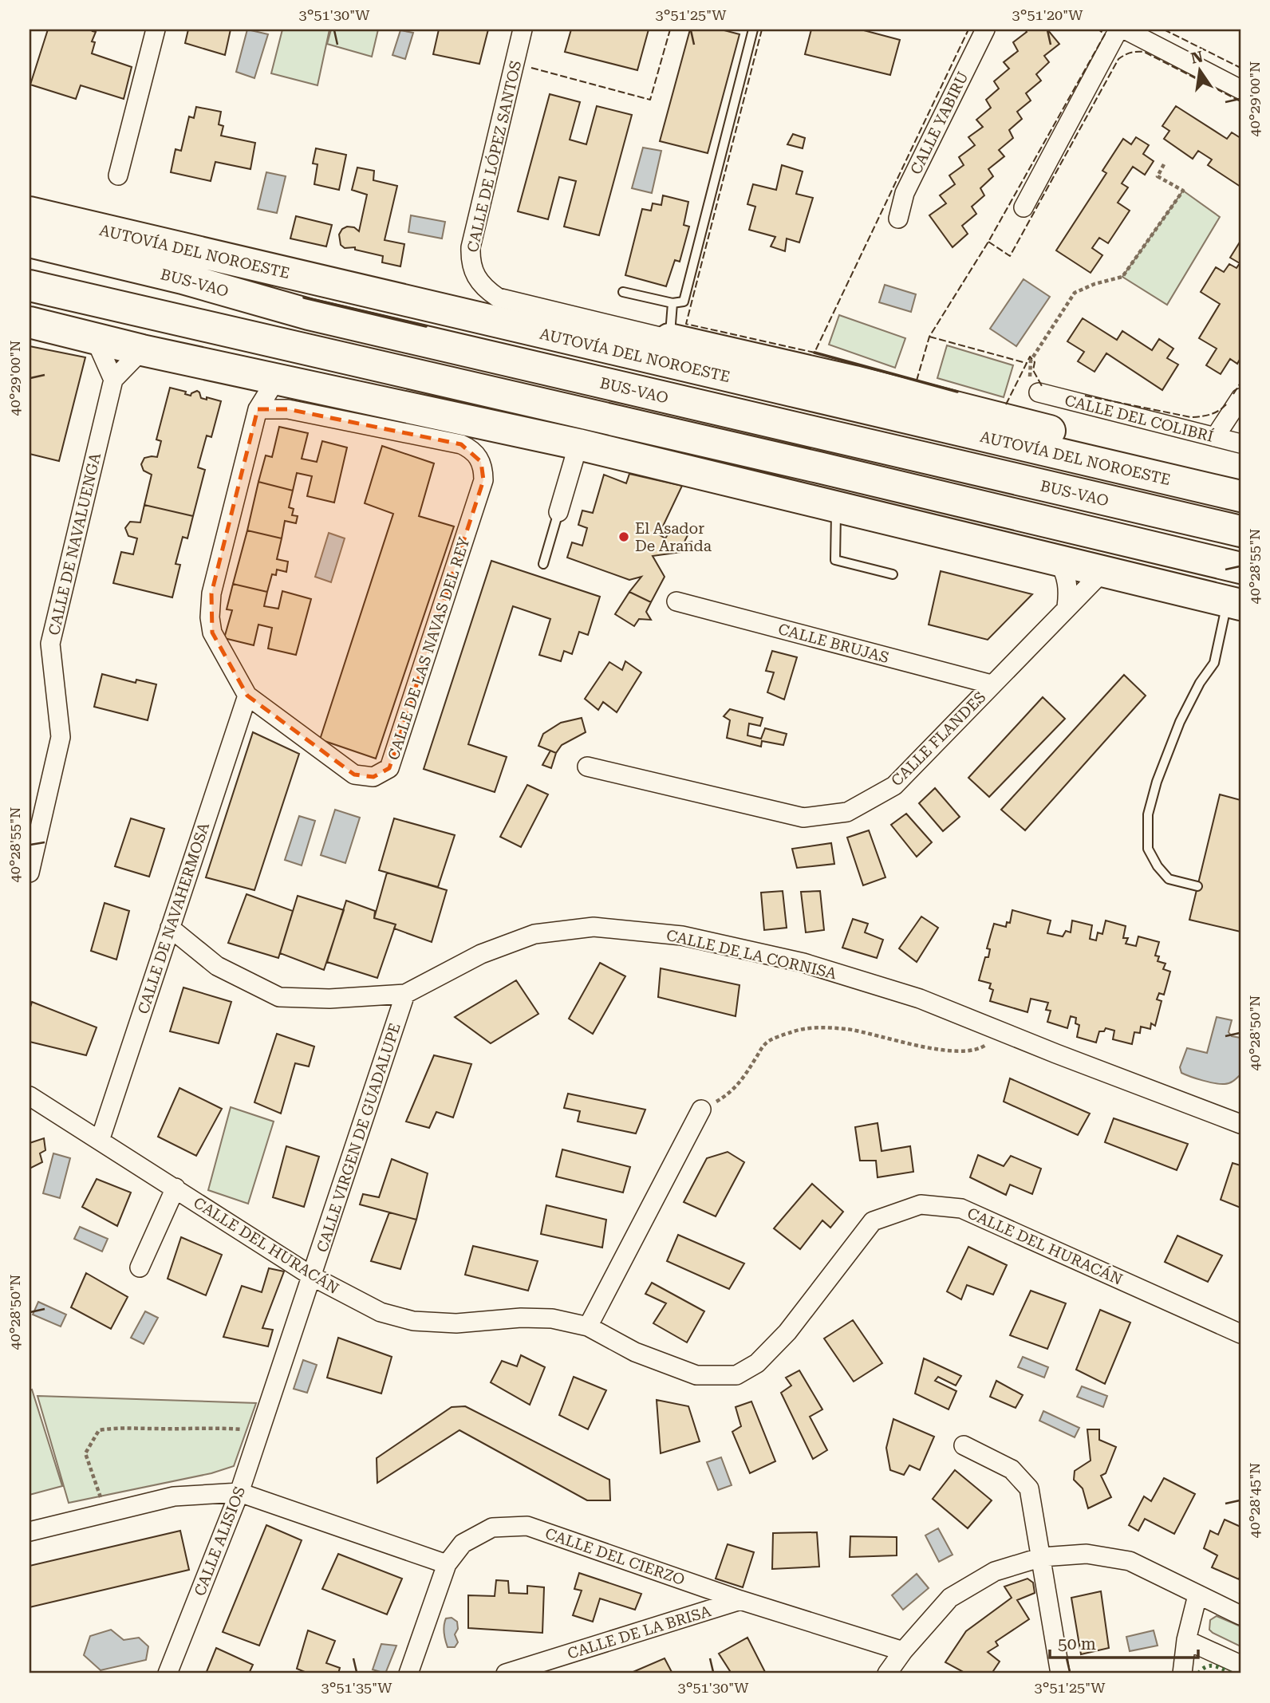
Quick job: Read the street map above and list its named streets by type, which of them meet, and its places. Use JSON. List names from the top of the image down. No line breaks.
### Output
{"streets":{"highway":["AUTOVÍA DEL NOROESTE","BUS-VAO"],"street":["CALLE YABIRU","CALLE DE LÓPEZ SANTOS","CALLE DEL COLIBRÍ","CALLE DE NAVALUENGA","CALLE BRUJAS","CALLE DE LAS NAVAS DEL REY","CALLE FLANDES","CALLE DE NAVAHERMOSA","CALLE DE LA CORNISA","CALLE VIRGEN DE GUADALUPE","CALLE DEL HURACÁN","CALLE ALISIOS","CALLE DEL CIERZO","CALLE DE LA BRISA"]},"crossings":[["CALLE BRUJAS","CALLE FLANDES"],["CALLE DE LAS NAVAS DEL REY","CALLE DE NAVAHERMOSA"],["CALLE DE NAVAHERMOSA","CALLE DE LA CORNISA"],["CALLE DE NAVAHERMOSA","CALLE DEL HURACÁN"],["CALLE DE LA CORNISA","CALLE VIRGEN DE GUADALUPE"],["CALLE VIRGEN DE GUADALUPE","CALLE DEL HURACÁN"],["CALLE VIRGEN DE GUADALUPE","CALLE ALISIOS"],["CALLE DEL CIERZO","CALLE DE LA BRISA"]],"places":["El Asador De Aranda"],"scale_bar":"50 m","north":"top","coordinates":["3°51'30\"W","3°51'25\"W","3°51'20\"W","40°29'00\"N","40°28'55\"N","40°28'50\"N","40°28'45\"N","3°51'35\"W"]}
